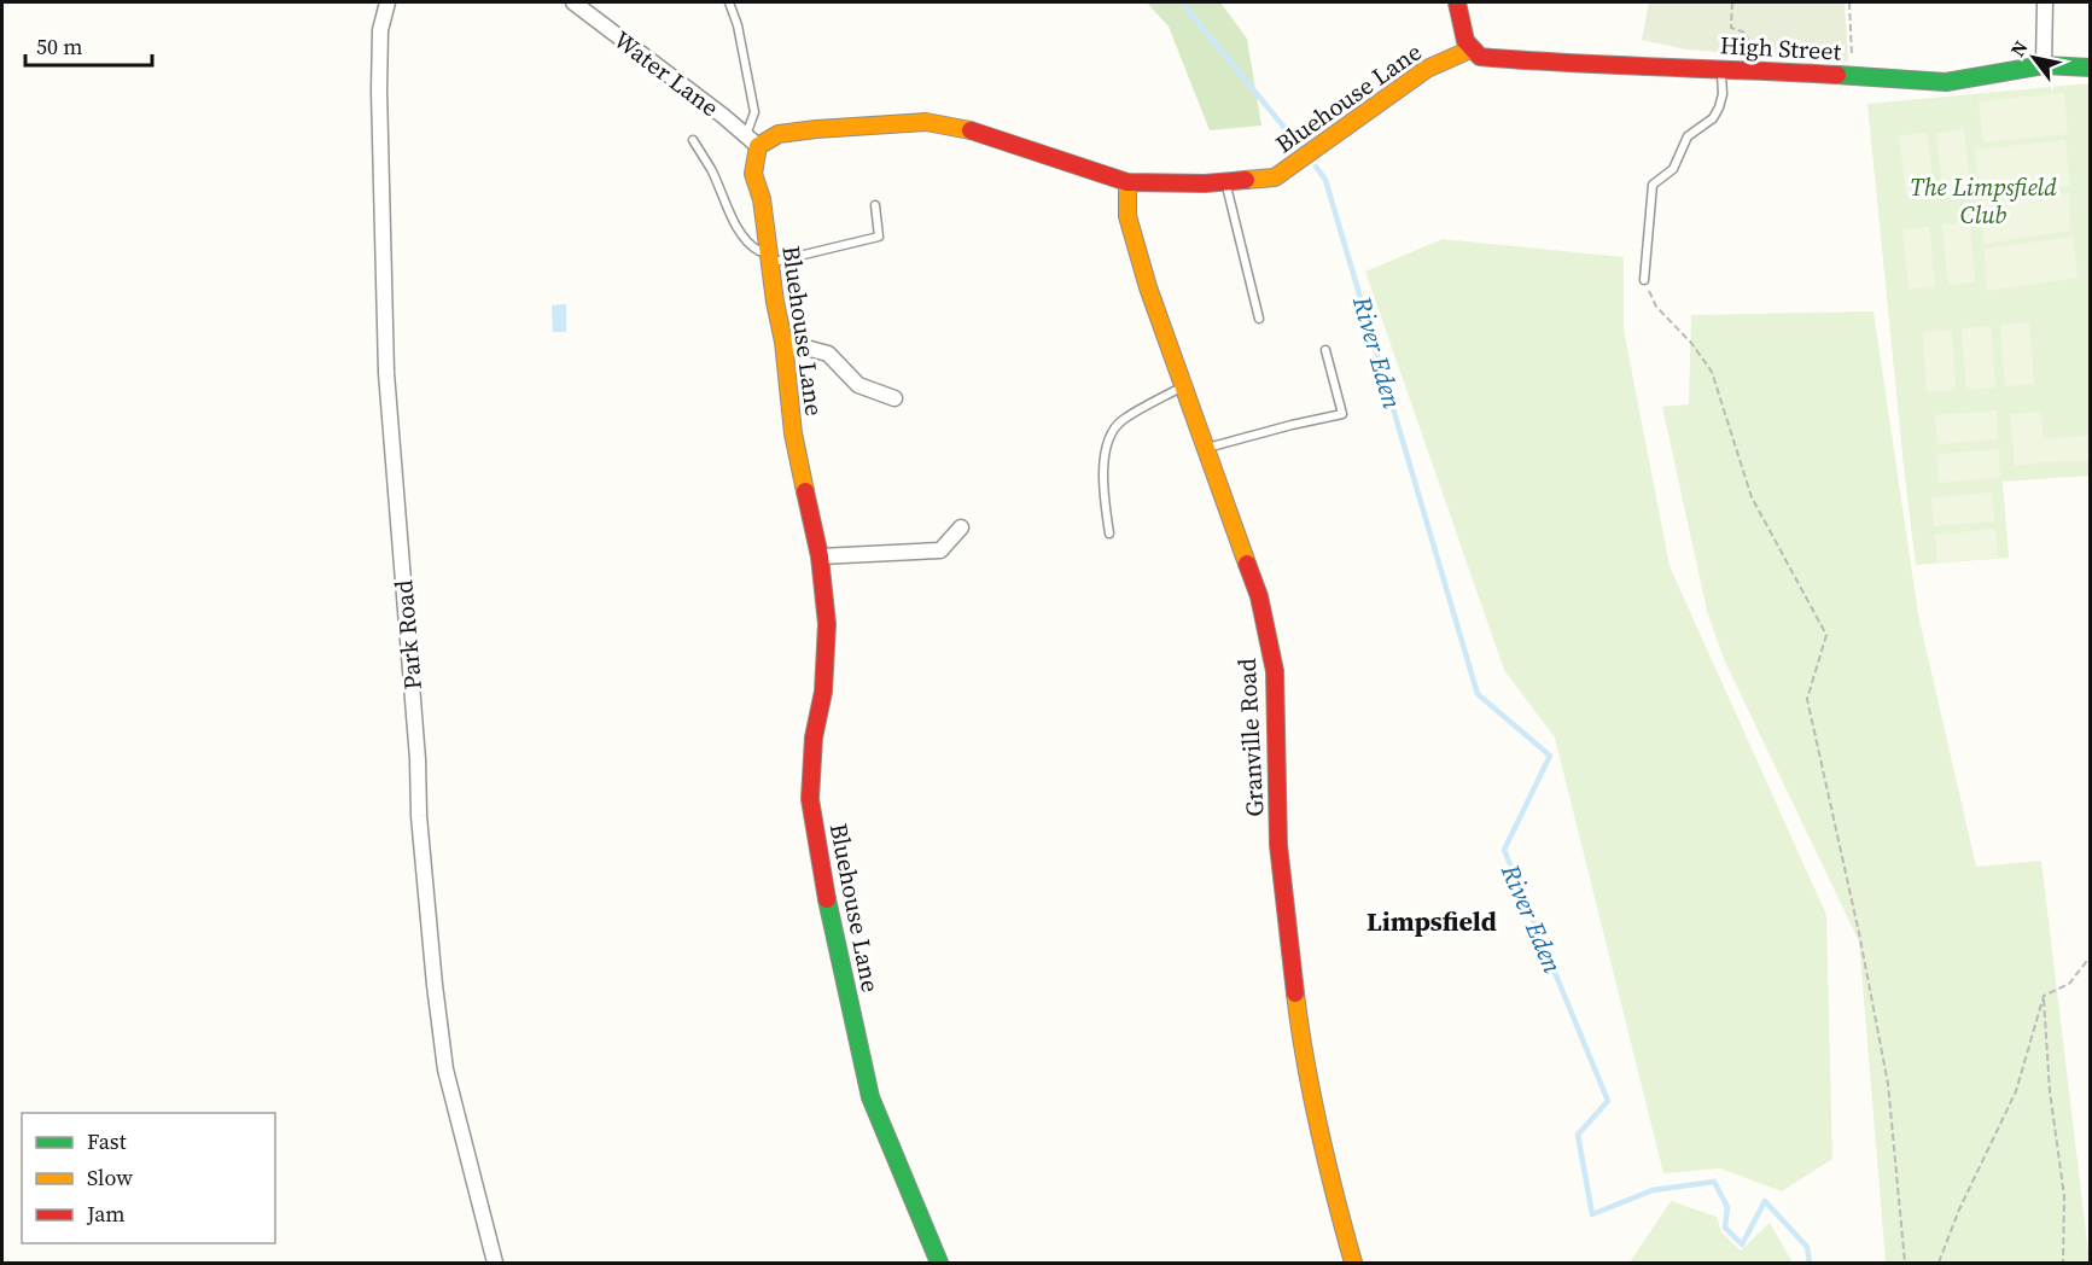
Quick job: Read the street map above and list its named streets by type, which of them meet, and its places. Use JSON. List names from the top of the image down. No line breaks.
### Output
{"streets":{"street":["High Street","Water Lane","Bluehouse Lane","Park Road","Granville Road"]},"crossings":[["High Street","Bluehouse Lane"],["Water Lane","Bluehouse Lane"],["Bluehouse Lane","Granville Road"]],"districts":["Limpsfield"],"water":["River Eden"],"parks":["The Limpsfield Club"],"legend":["Fast","Slow","Jam"],"scale_bar":"50 m","north":"top left"}
